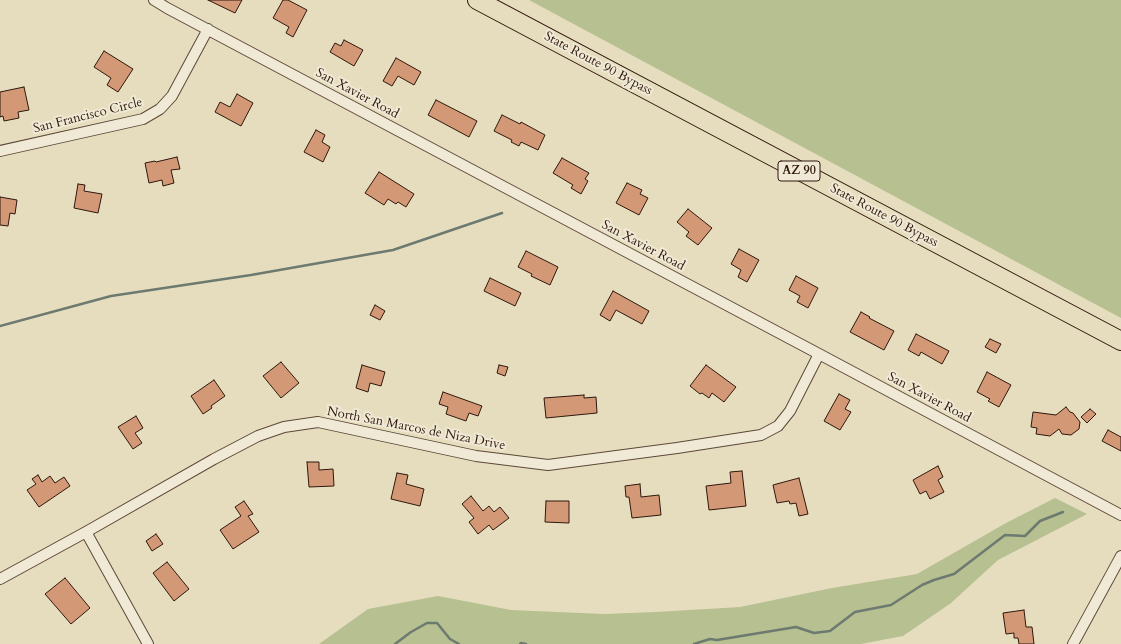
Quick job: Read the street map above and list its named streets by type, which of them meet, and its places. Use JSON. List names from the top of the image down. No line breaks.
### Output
{"streets":{"highway":["State Route 90 Bypass","AZ 90"],"street":["San Xavier Road","San Francisco Circle","North San Marcos de Niza Drive"]},"crossings":[["San Xavier Road","San Francisco Circle"],["San Xavier Road","North San Marcos de Niza Drive"]]}
